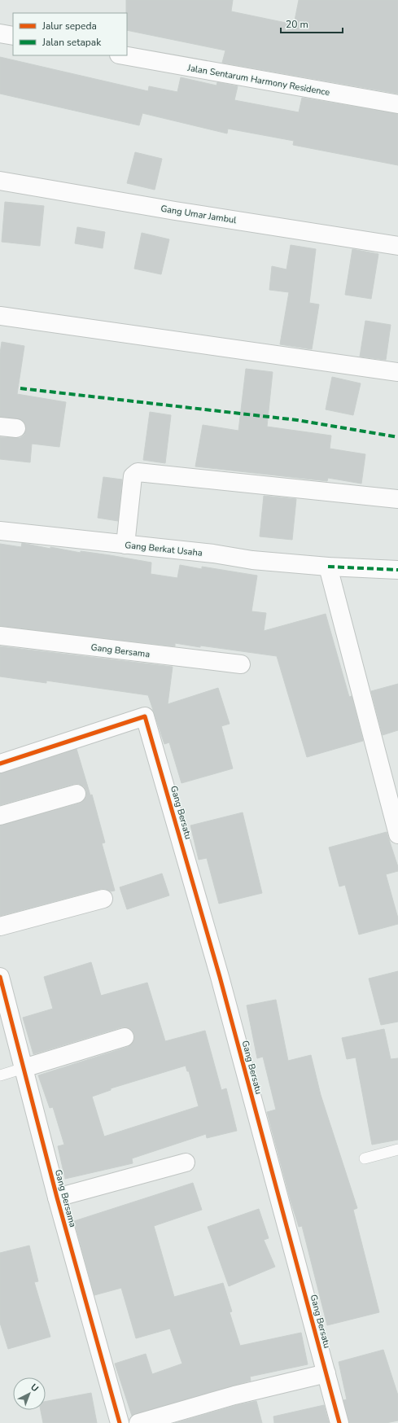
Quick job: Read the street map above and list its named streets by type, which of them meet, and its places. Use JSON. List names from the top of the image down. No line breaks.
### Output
{"streets":{"street":["Jalan Sentarum Harmony Residence","Gang Umar Jambul","Gang Berkat Usaha","Gang Bersama","Gang Bersatu"]},"legend":["Jalur sepeda","Jalan setapak"],"scale_bar":"20 m","north":"top right"}
